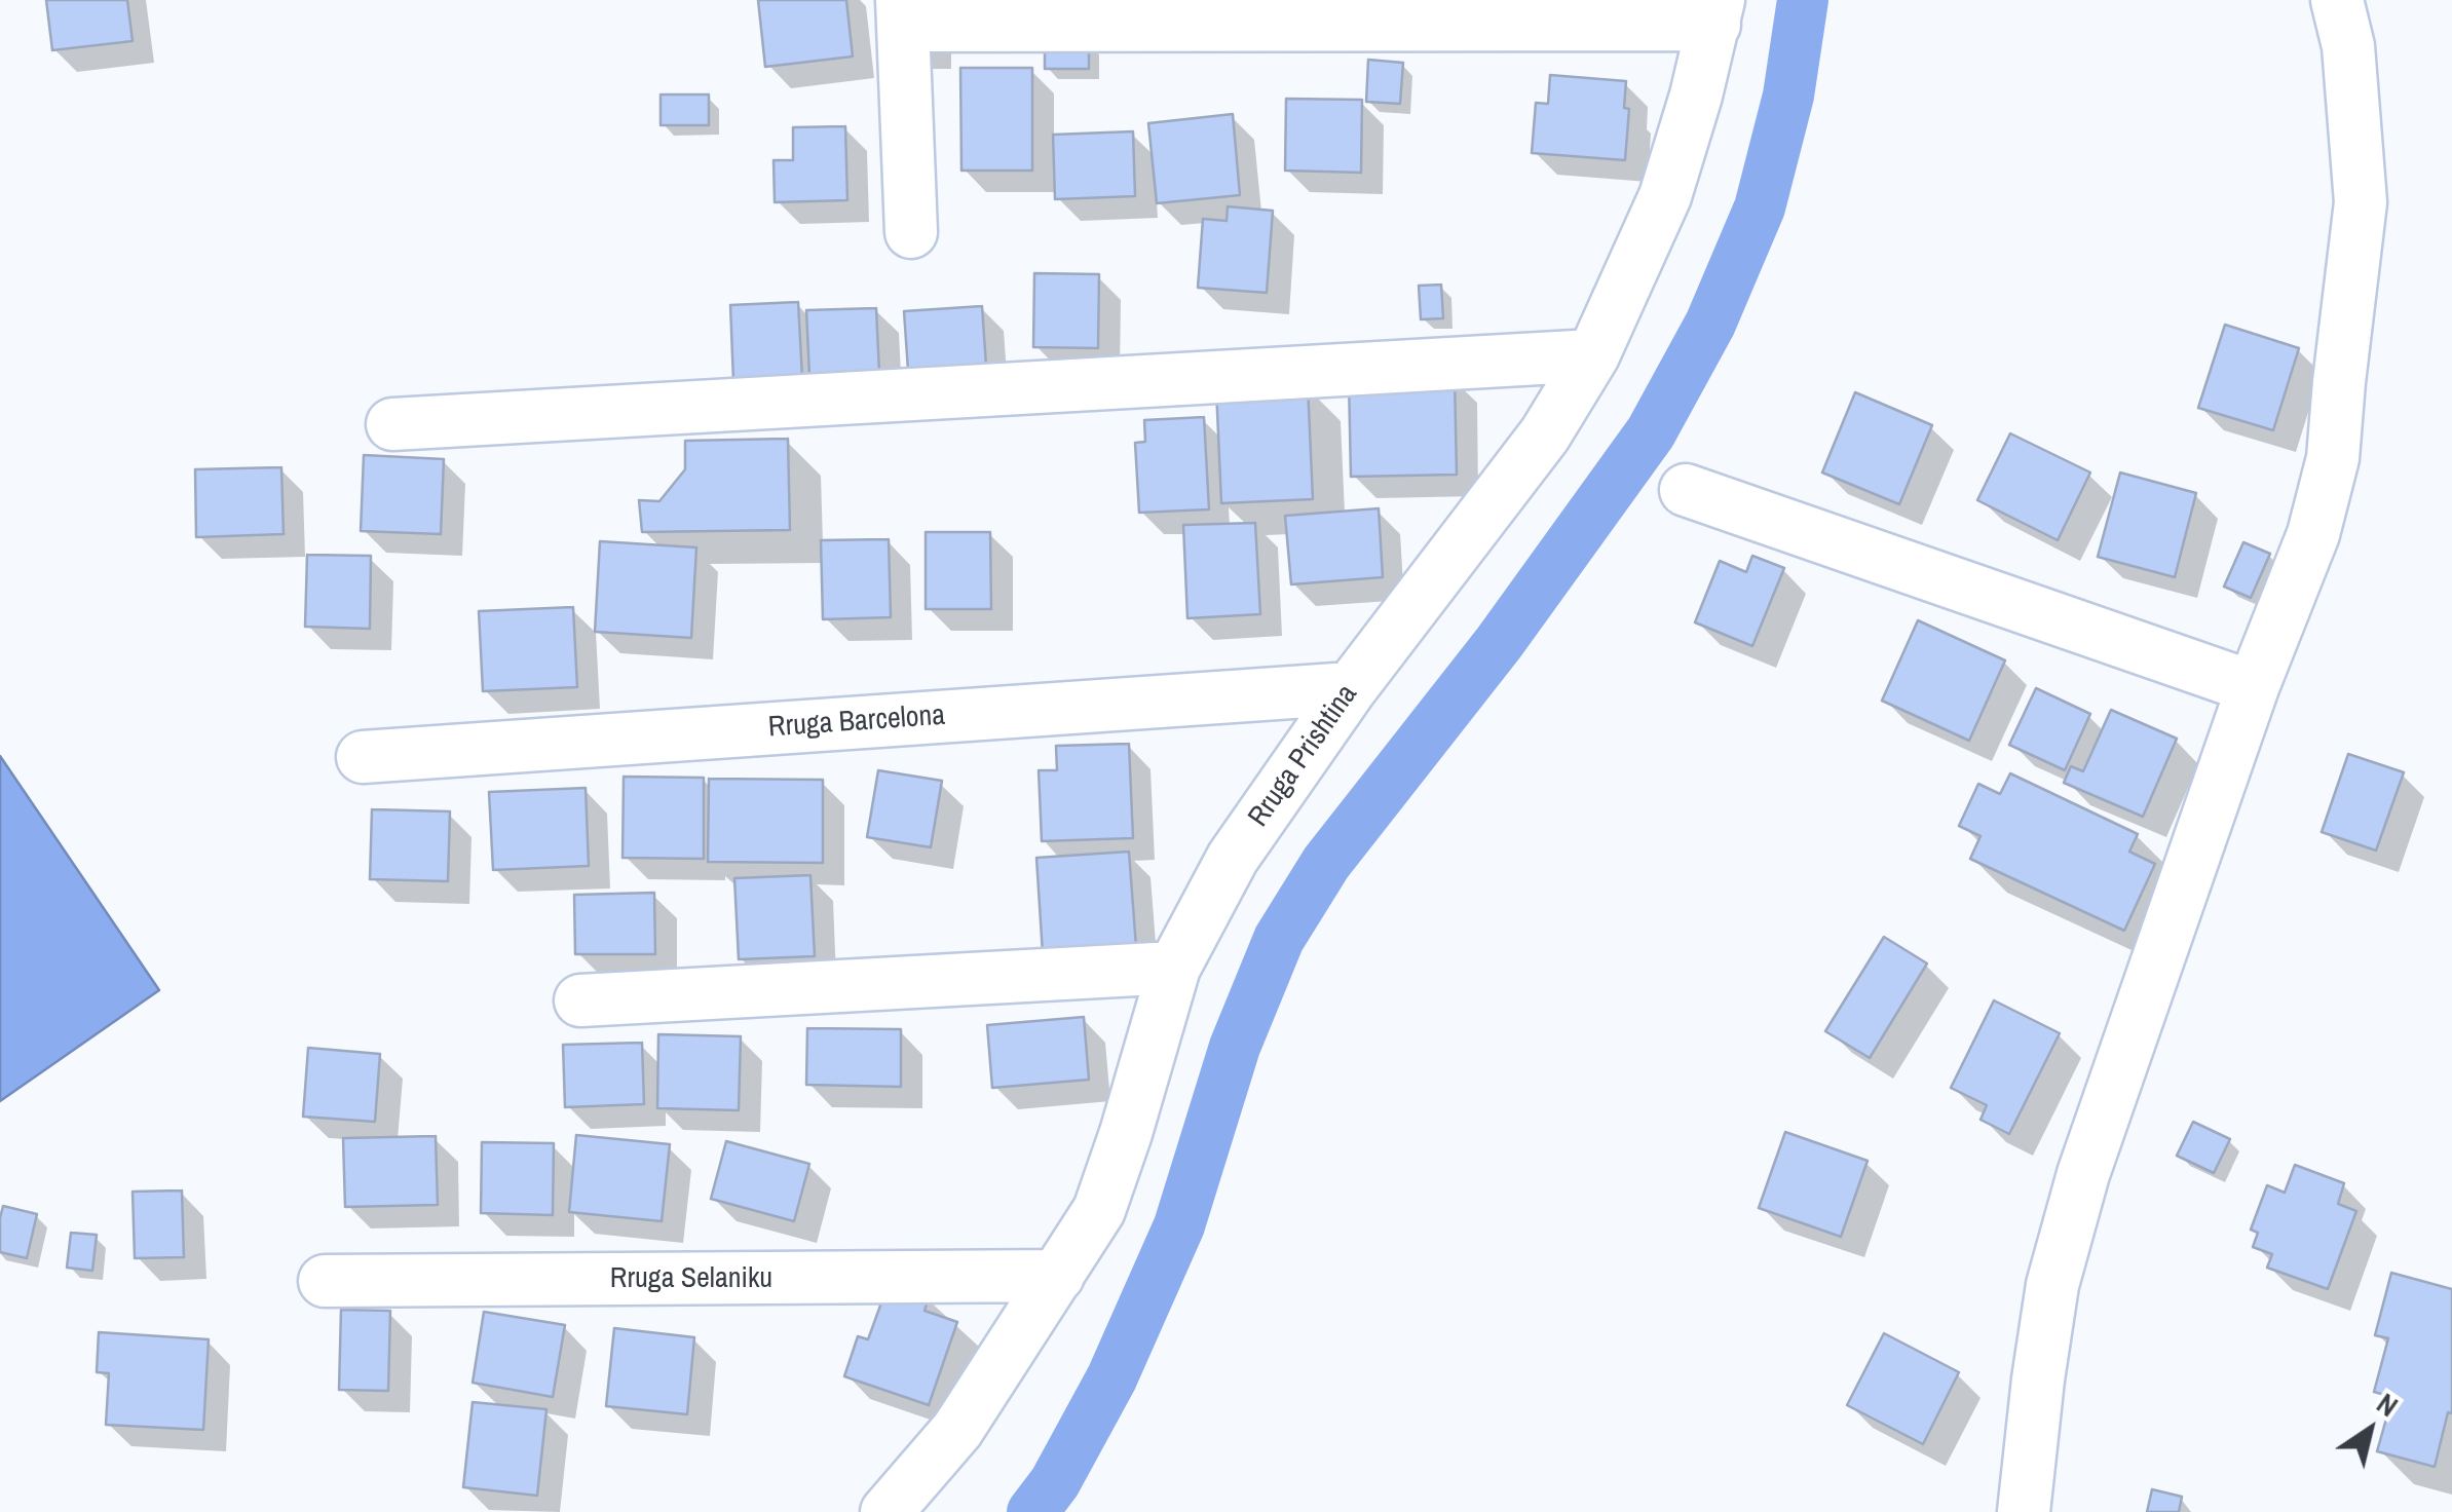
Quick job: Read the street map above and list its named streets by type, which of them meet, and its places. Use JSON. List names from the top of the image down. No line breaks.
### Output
{"streets":{"street":["Rruga Barcelona","Rruga Prishtina","Rruga Selaniku"]},"crossings":[["Rruga Barcelona","Rruga Prishtina"],["Rruga Prishtina","Rruga Selaniku"]],"north":"top right"}
